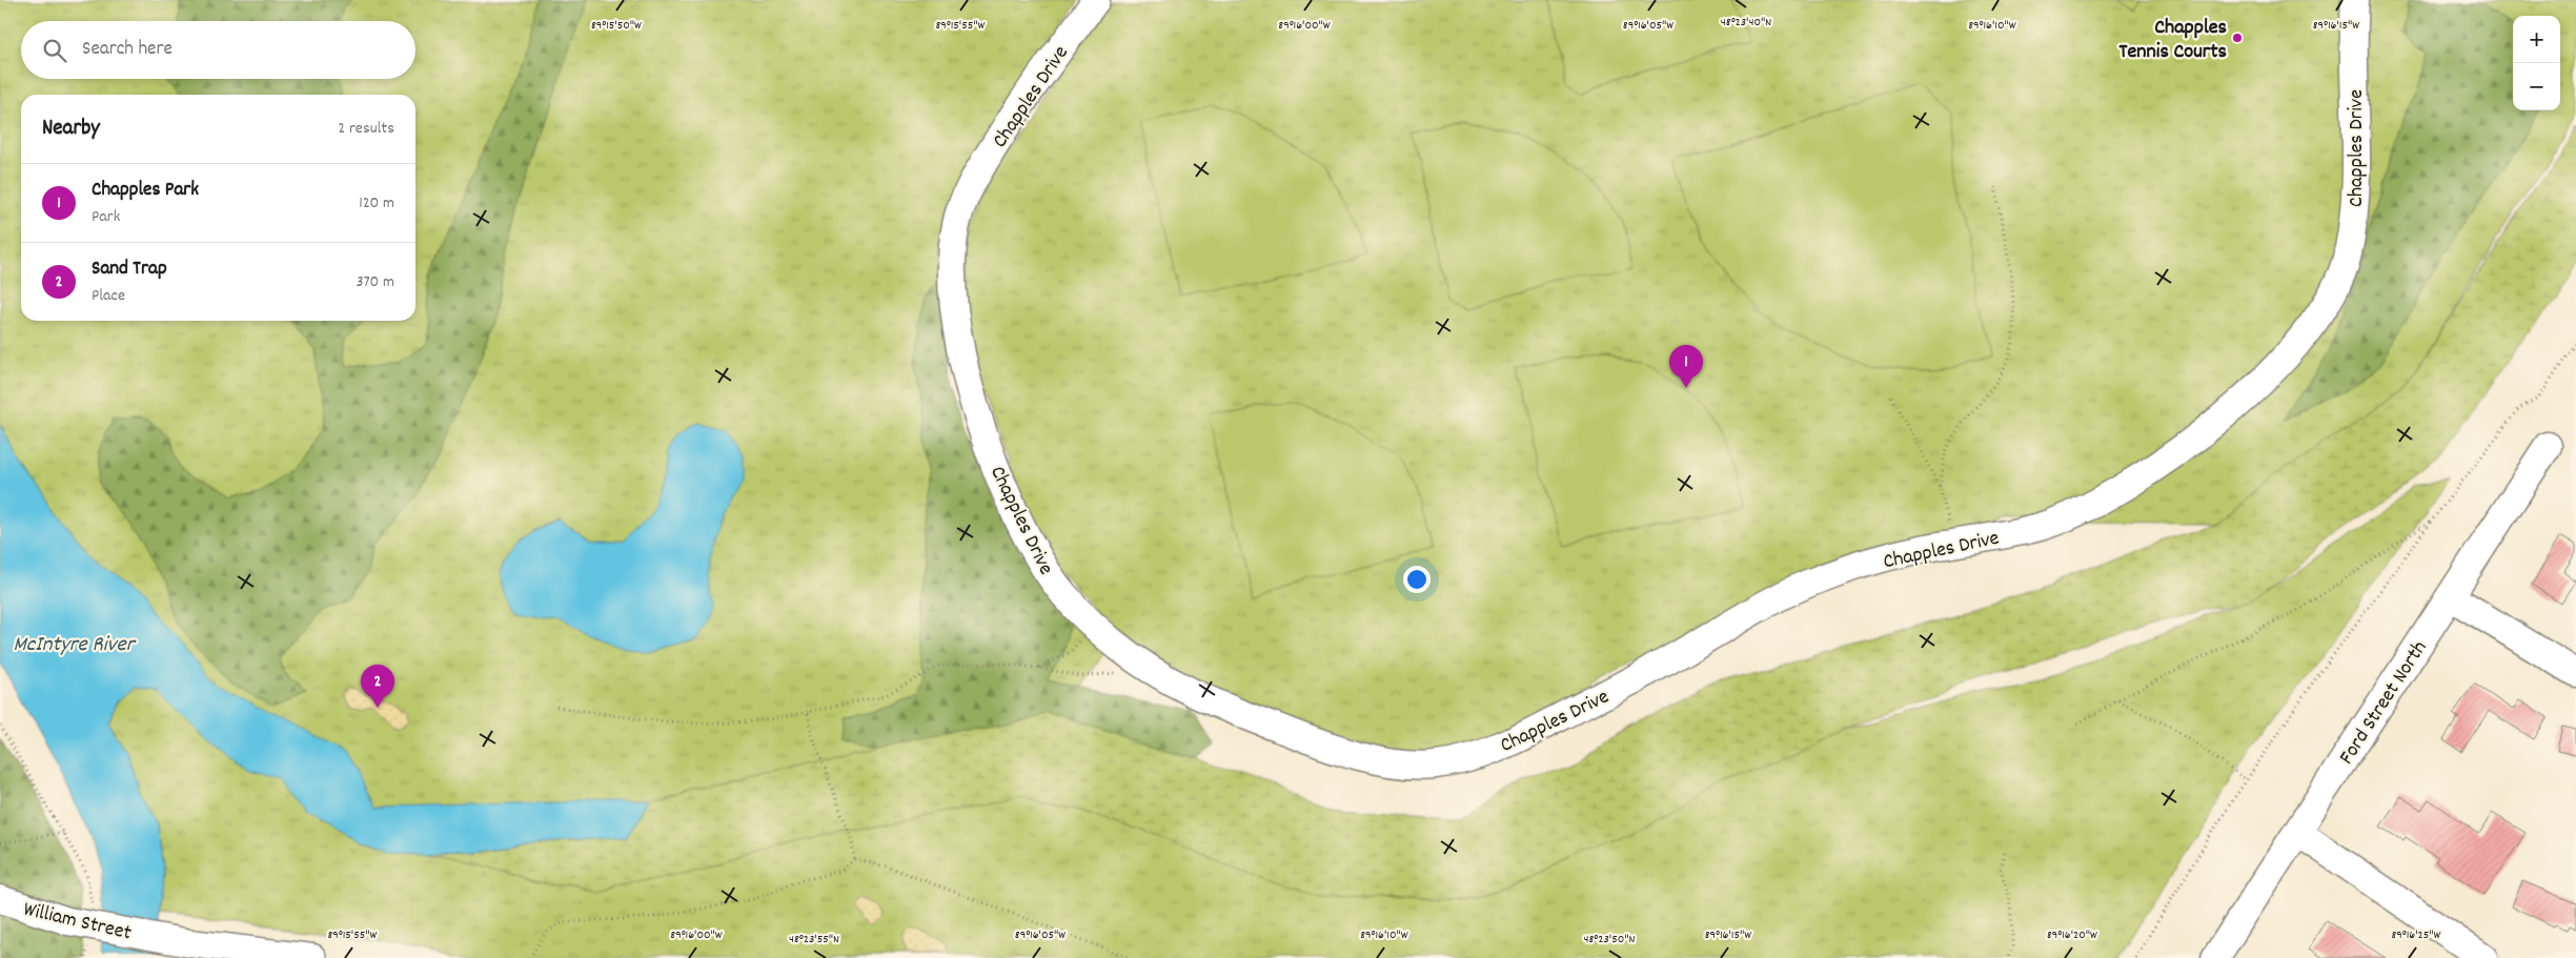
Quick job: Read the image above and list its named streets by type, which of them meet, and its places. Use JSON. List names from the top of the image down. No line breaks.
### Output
{"streets":{"street":["Chapples Drive","Ford Street North","William Street"]},"water":["McIntyre River"],"places":["Chapples Tennis Courts"],"page":{"map_buttons":["+","−"],"search":"Search here","heading":["Nearby","2 results"],"list":[{"mark":"1","name":"Chapples Park","note":"Park","value":"120 m"},{"mark":"2","name":"Sand Trap","note":"Place","value":"370 m"}],"pins":["1","2"]},"coordinates":["48°23'40\"N","89°16'15\"W","89°15'50\"W","89°15'55\"W","89°16'00\"W","89°16'05\"W","89°16'10\"W","89°16'20\"W","89°16'25\"W","48°23'55\"N","48°23'50\"N"]}
